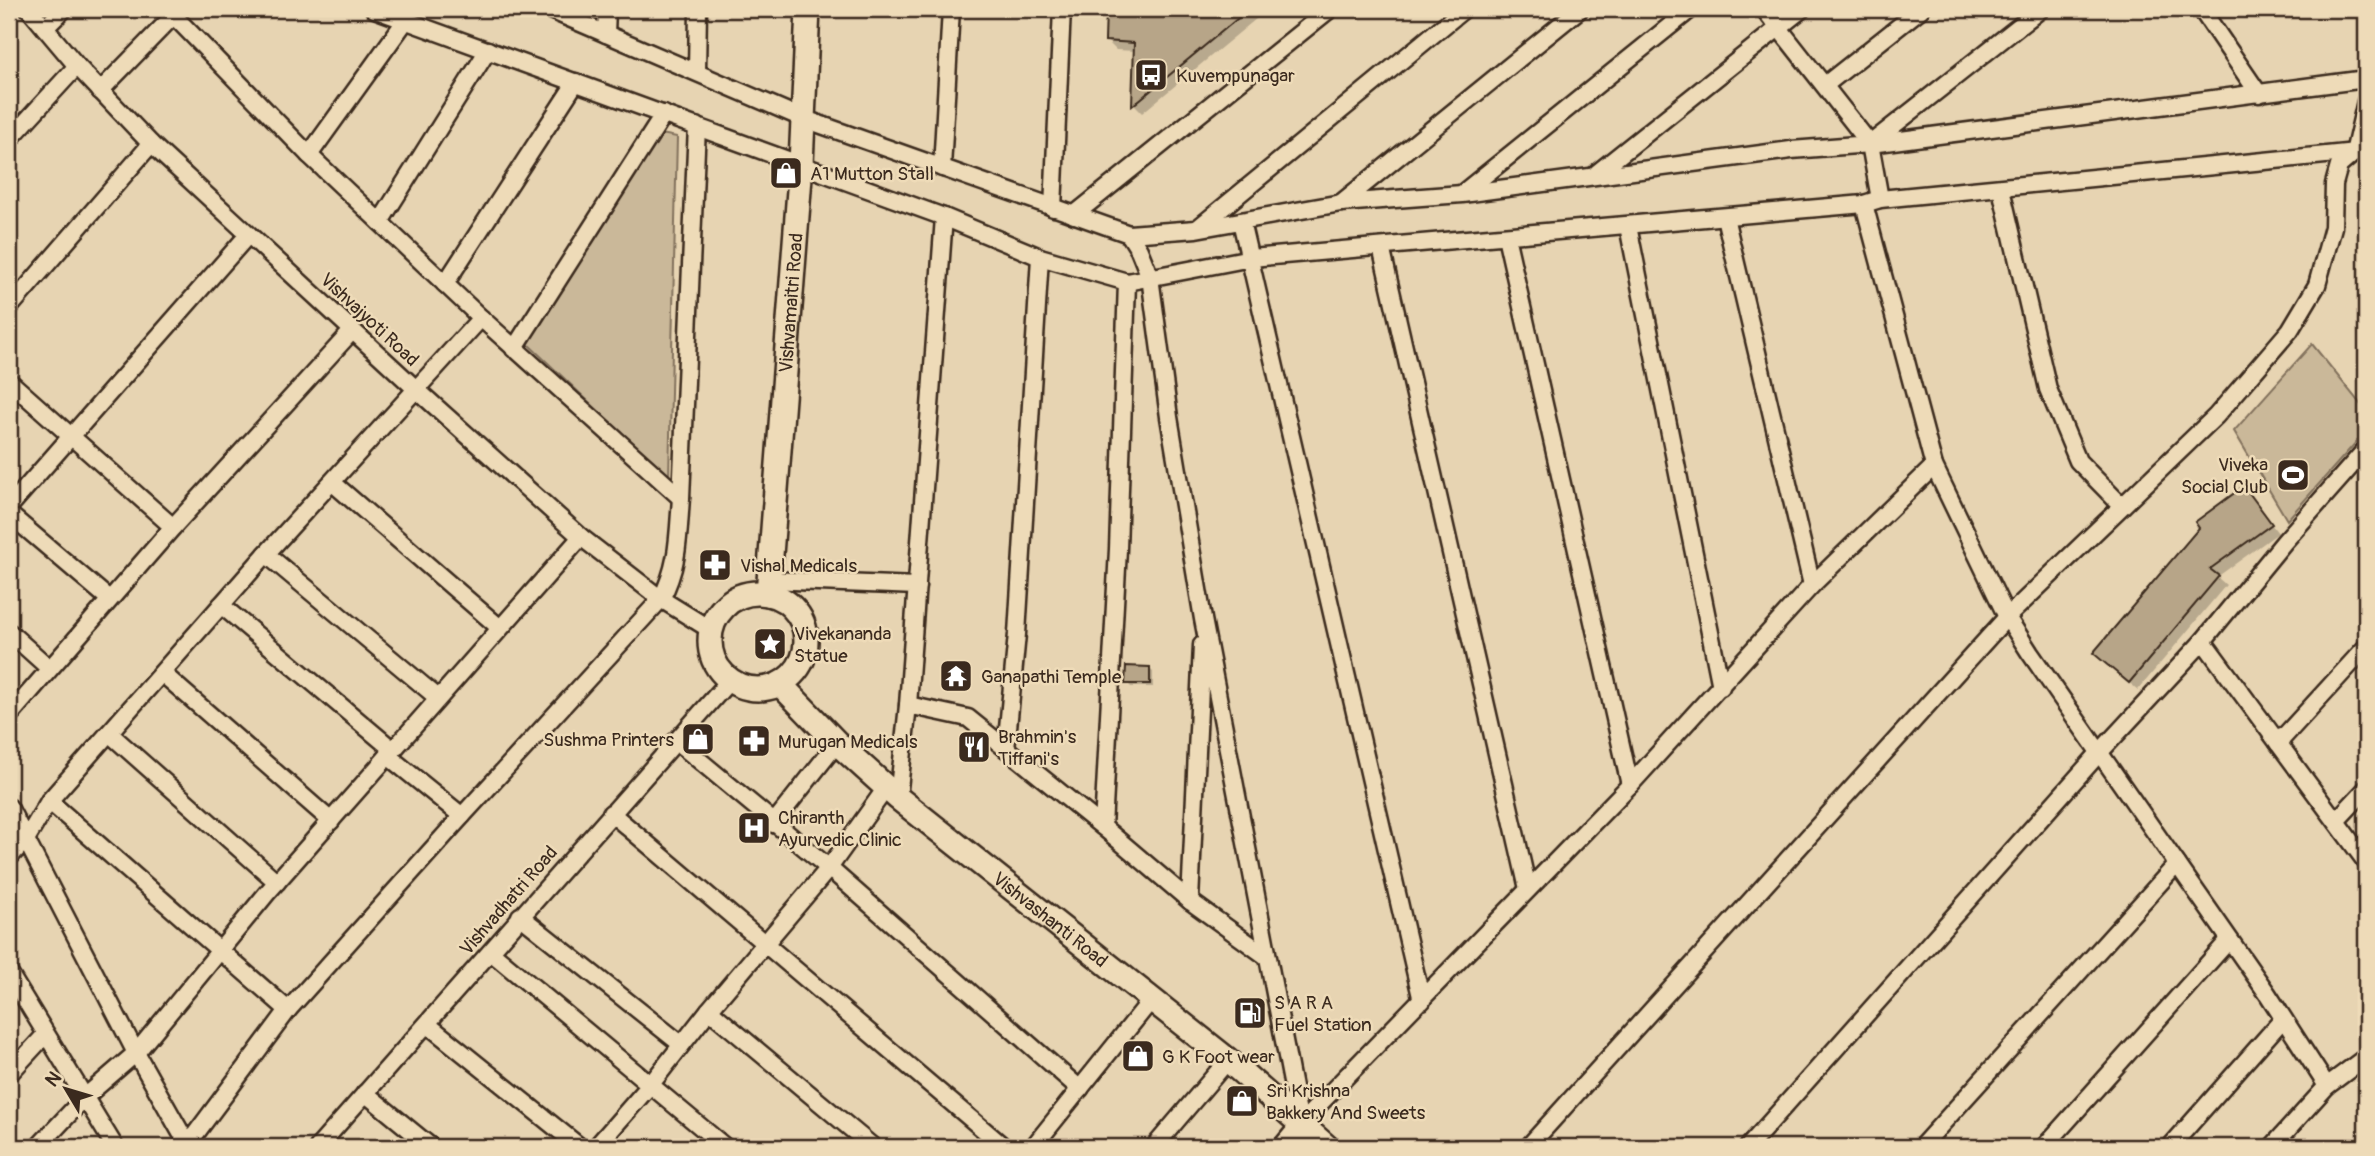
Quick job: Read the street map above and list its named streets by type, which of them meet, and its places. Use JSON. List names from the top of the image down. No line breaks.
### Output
{"streets":{"street":["Vishvamaitri Road","Vishvajyoti Road","Vishvadhatri Road","Vishvashanti Road"]},"crossings":[["Vishvamaitri Road","Vishvajyoti Road"],["Vishvamaitri Road","Vishvadhatri Road"],["Vishvamaitri Road","Vishvashanti Road"],["Vishvajyoti Road","Vishvadhatri Road"],["Vishvajyoti Road","Vishvashanti Road"],["Vishvadhatri Road","Vishvashanti Road"]],"places":{"bus stop":["Kuvempunagar"],"shop":["A1 Mutton Stall","Sushma Printers","G K Foot wear","Sri Krishna Bakkery And Sweets"],"sports":["Viveka Social Club"],"pharmacy":["Vishal Medicals","Murugan Medicals"],"place":["Vivekananda Statue"],"temple":["Ganapathi Temple"],"restaurant":["Brahmin's Tiffani's"],"hospital":["Chiranth Ayurvedic Clinic"],"fuel station":["S A R A Fuel Station"]},"north":"top left"}
